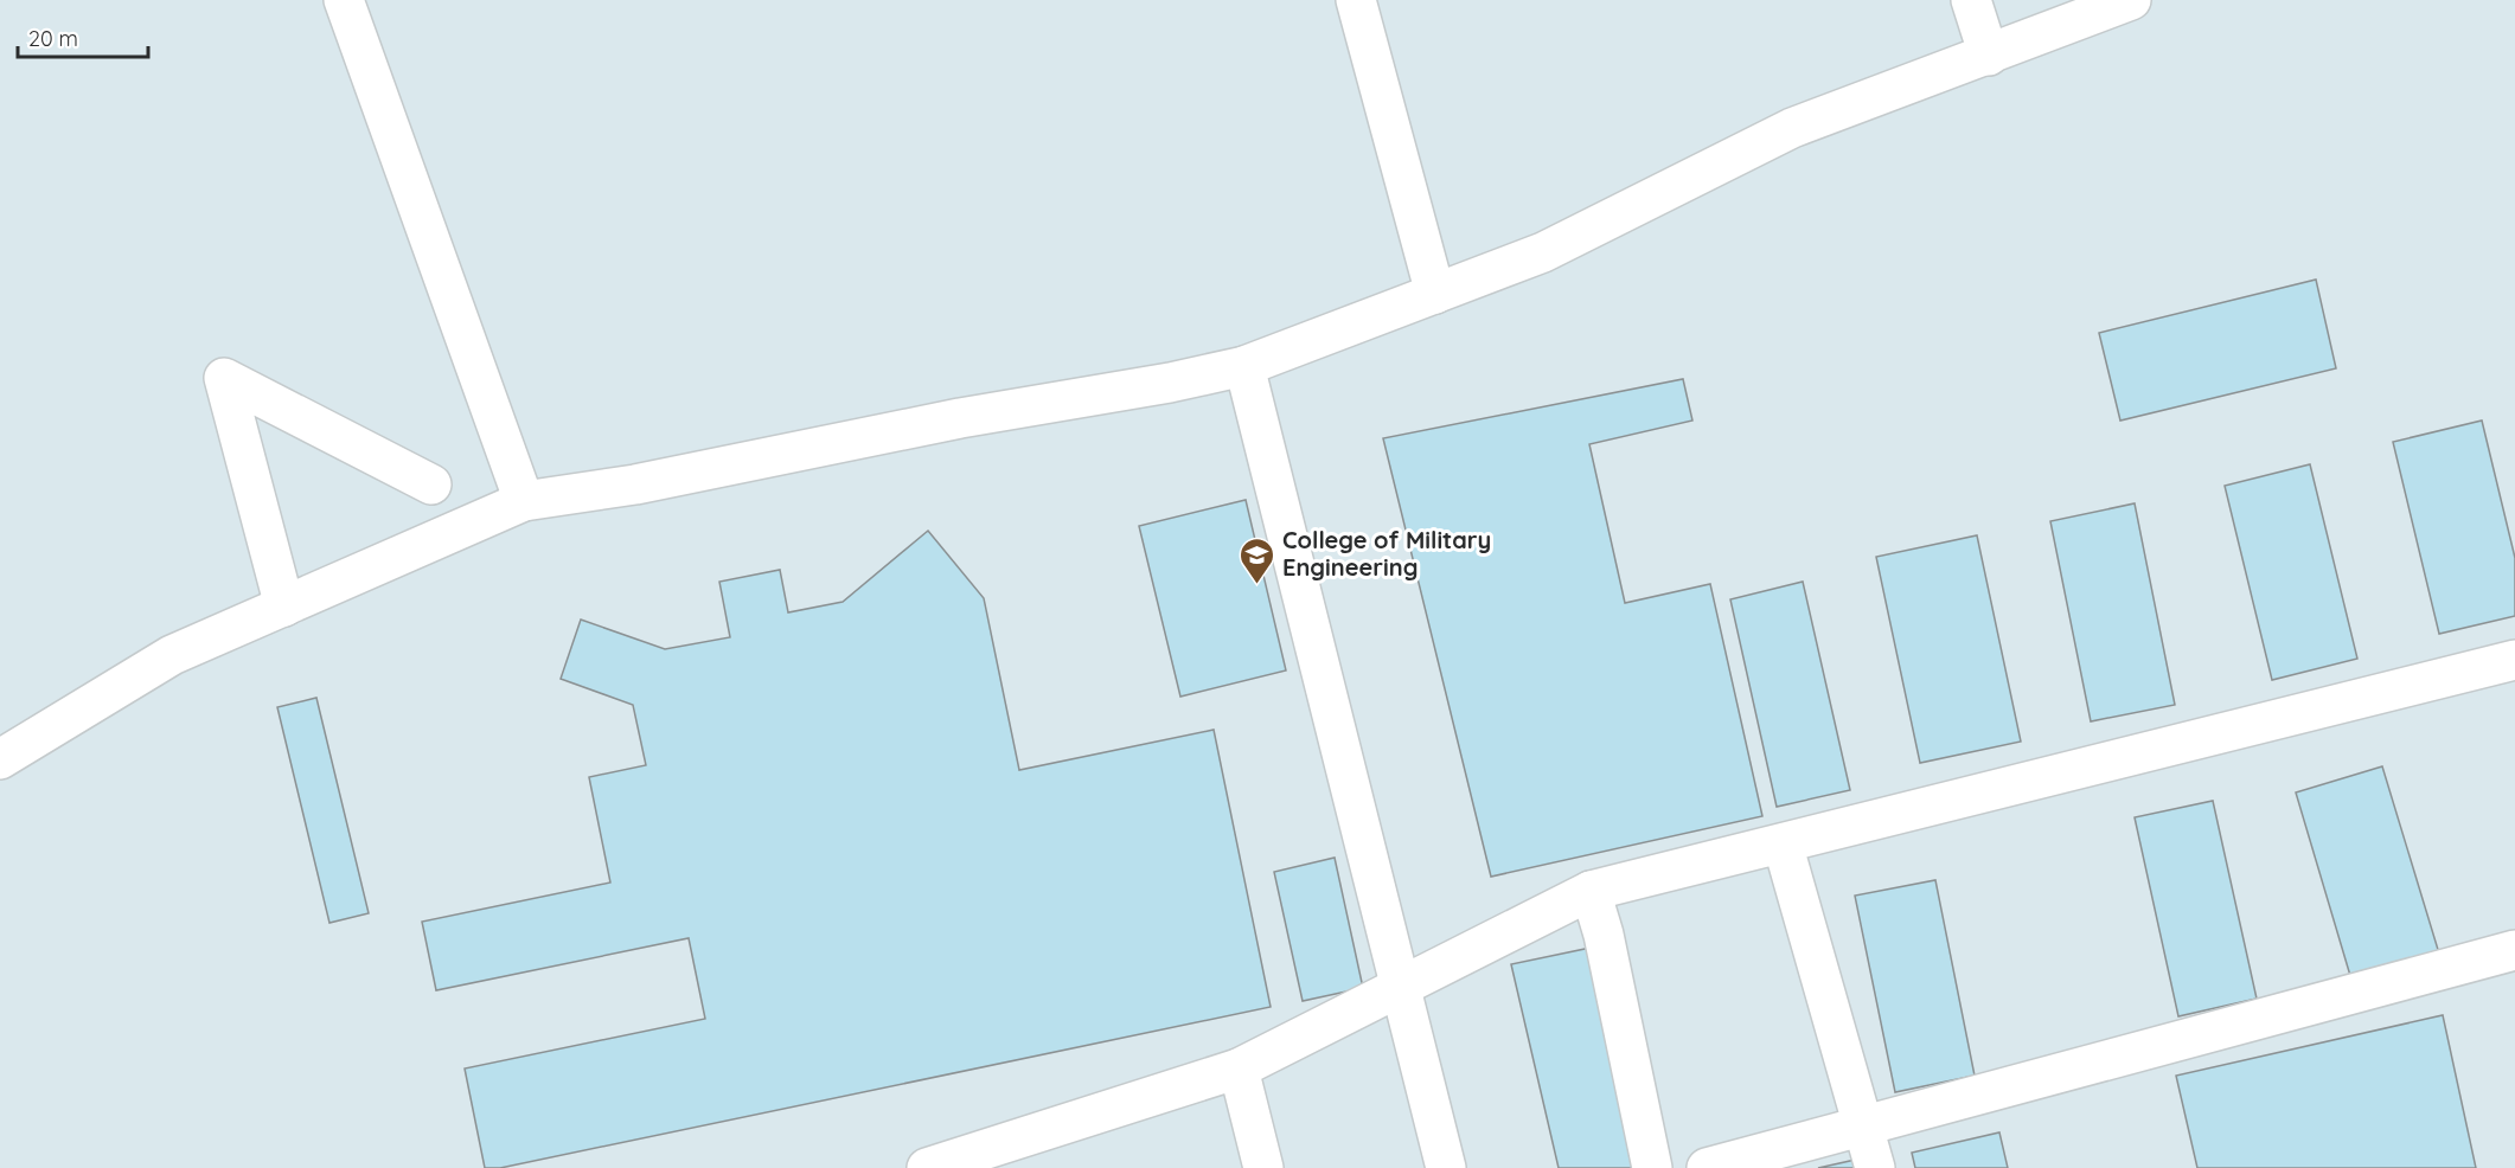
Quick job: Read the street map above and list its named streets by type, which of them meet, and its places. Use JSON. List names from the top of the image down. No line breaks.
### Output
{"places":{"school or university":["College of Military Engineering"]},"scale_bar":"20 m"}
